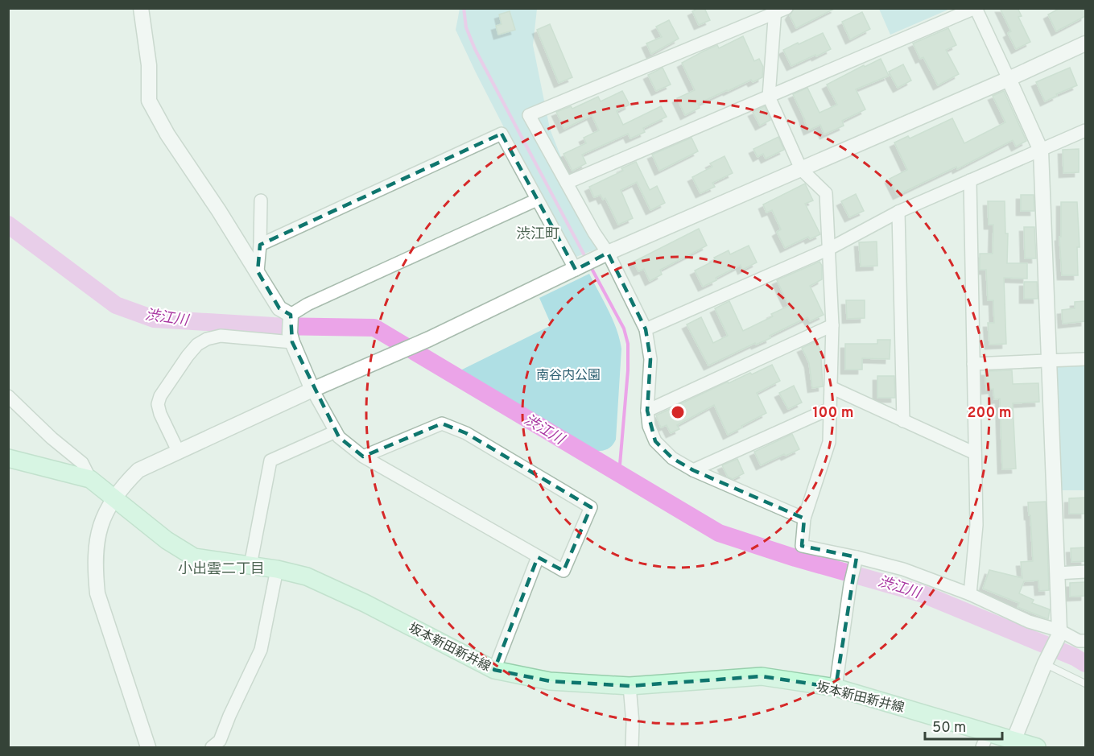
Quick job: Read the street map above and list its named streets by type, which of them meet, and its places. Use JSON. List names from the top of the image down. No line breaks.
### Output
{"streets":{"main road":["坂本新田新井線"]},"districts":["渋江町","小出雲二丁目"],"water":["渋江川"],"parks":["南谷内公園"],"scale_bar":"50 m","rings":["100 m","200 m"]}
